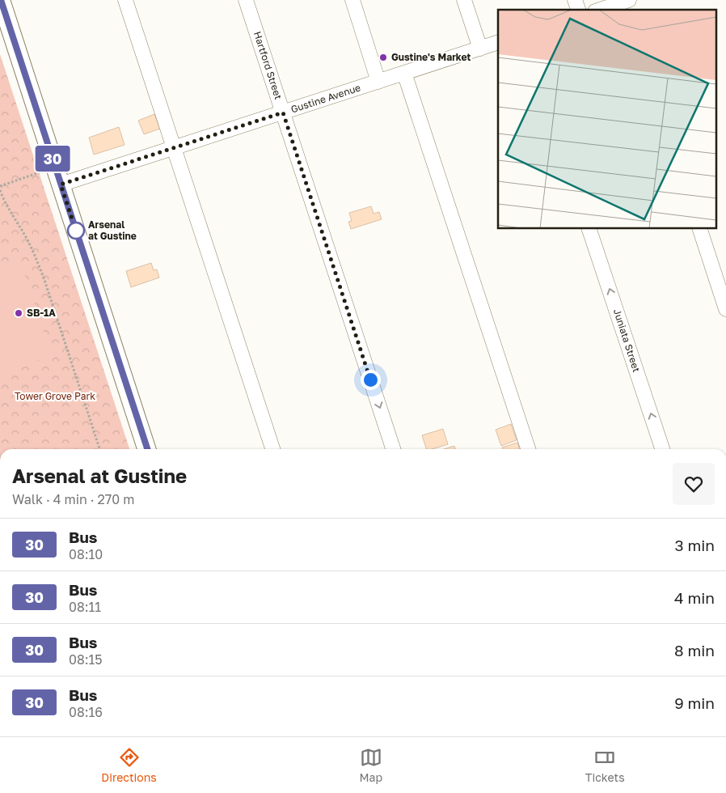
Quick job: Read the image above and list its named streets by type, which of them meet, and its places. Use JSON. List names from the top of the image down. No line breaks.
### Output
{"streets":{"street":["Hartford Street","Gustine Avenue","Juniata Street"]},"crossings":[["Hartford Street","Gustine Avenue"]],"parks":["Tower Grove Park"],"places":["Gustine's Market","Arsenal at Gustine","SB-1A"],"lines":["bus line 30"],"page":{"on_map":"30","heading":["Arsenal at Gustine","Walk · 4 min · 270 m"],"list":[{"mark":"30","name":"Bus","note":"08:10","value":"3 min"},{"mark":"30","name":"Bus","note":"08:11","value":"4 min"},{"mark":"30","name":"Bus","note":"08:15","value":"8 min"},{"mark":"30","name":"Bus","note":"08:16","value":"9 min"}],"tabs":["Directions","Map","Tickets"]}}
